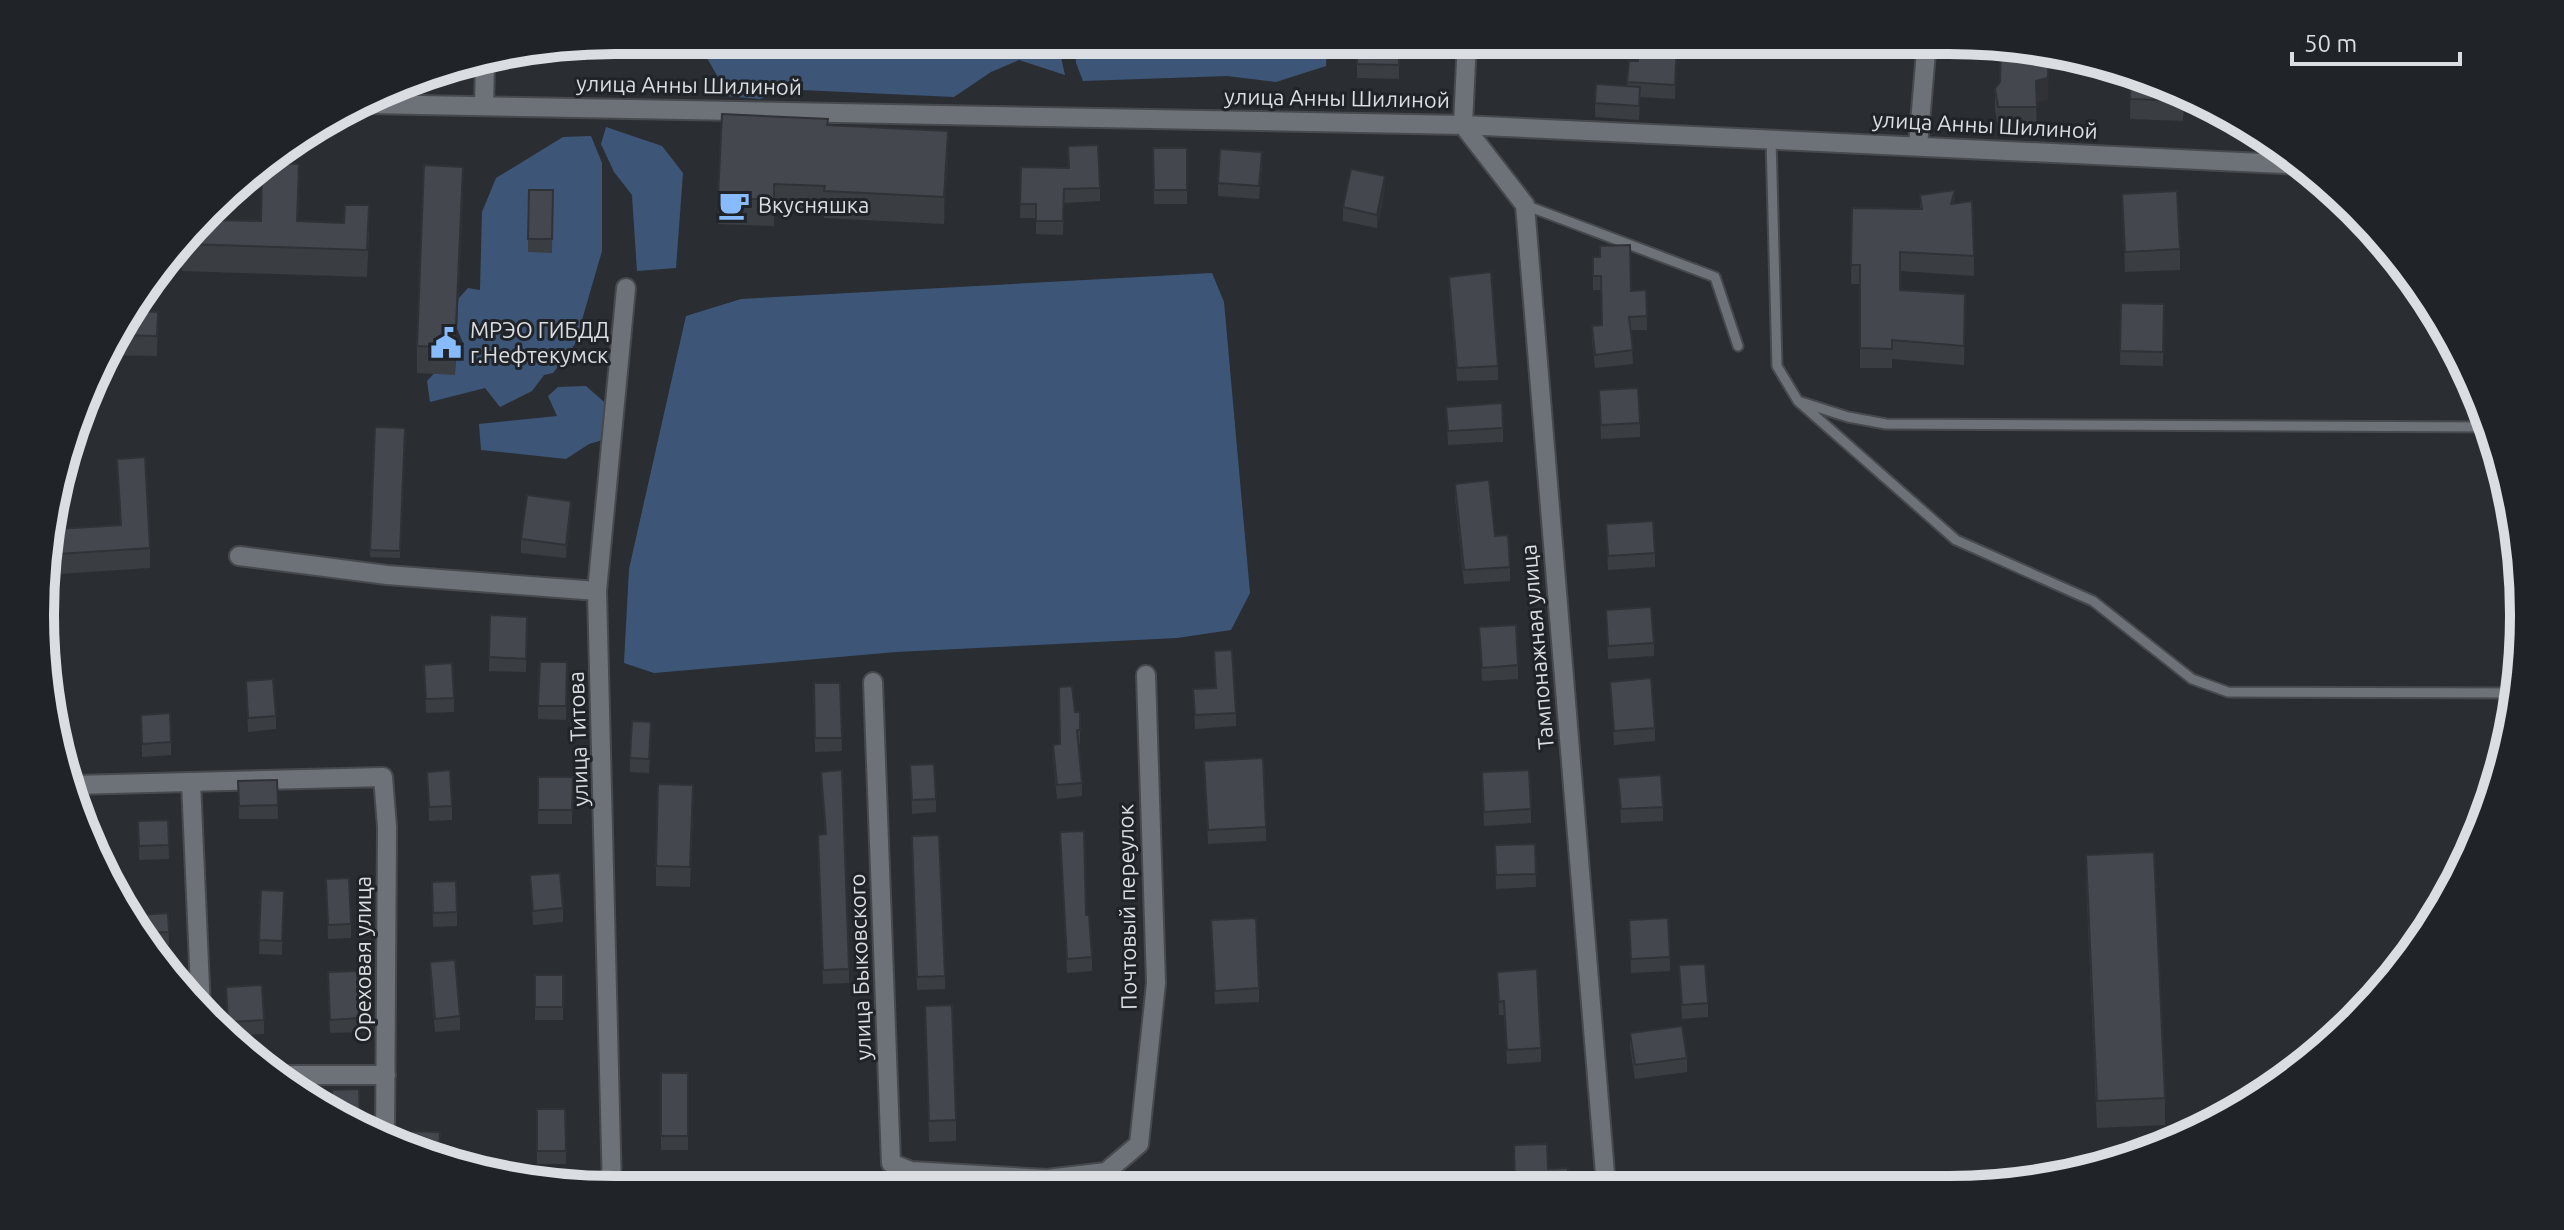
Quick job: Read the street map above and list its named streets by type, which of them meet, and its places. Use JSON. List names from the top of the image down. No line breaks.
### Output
{"streets":{"street":["улица Анны Шилиной","Тампонажная улица","улица Титова","Почтовый переулок","Ореховая улица","улица Быковского"]},"places":{"cafe":["Вкусняшка"],"public building":["МРЭО ГИБДД г.Нефтекумск"]},"scale_bar":"50 m"}
